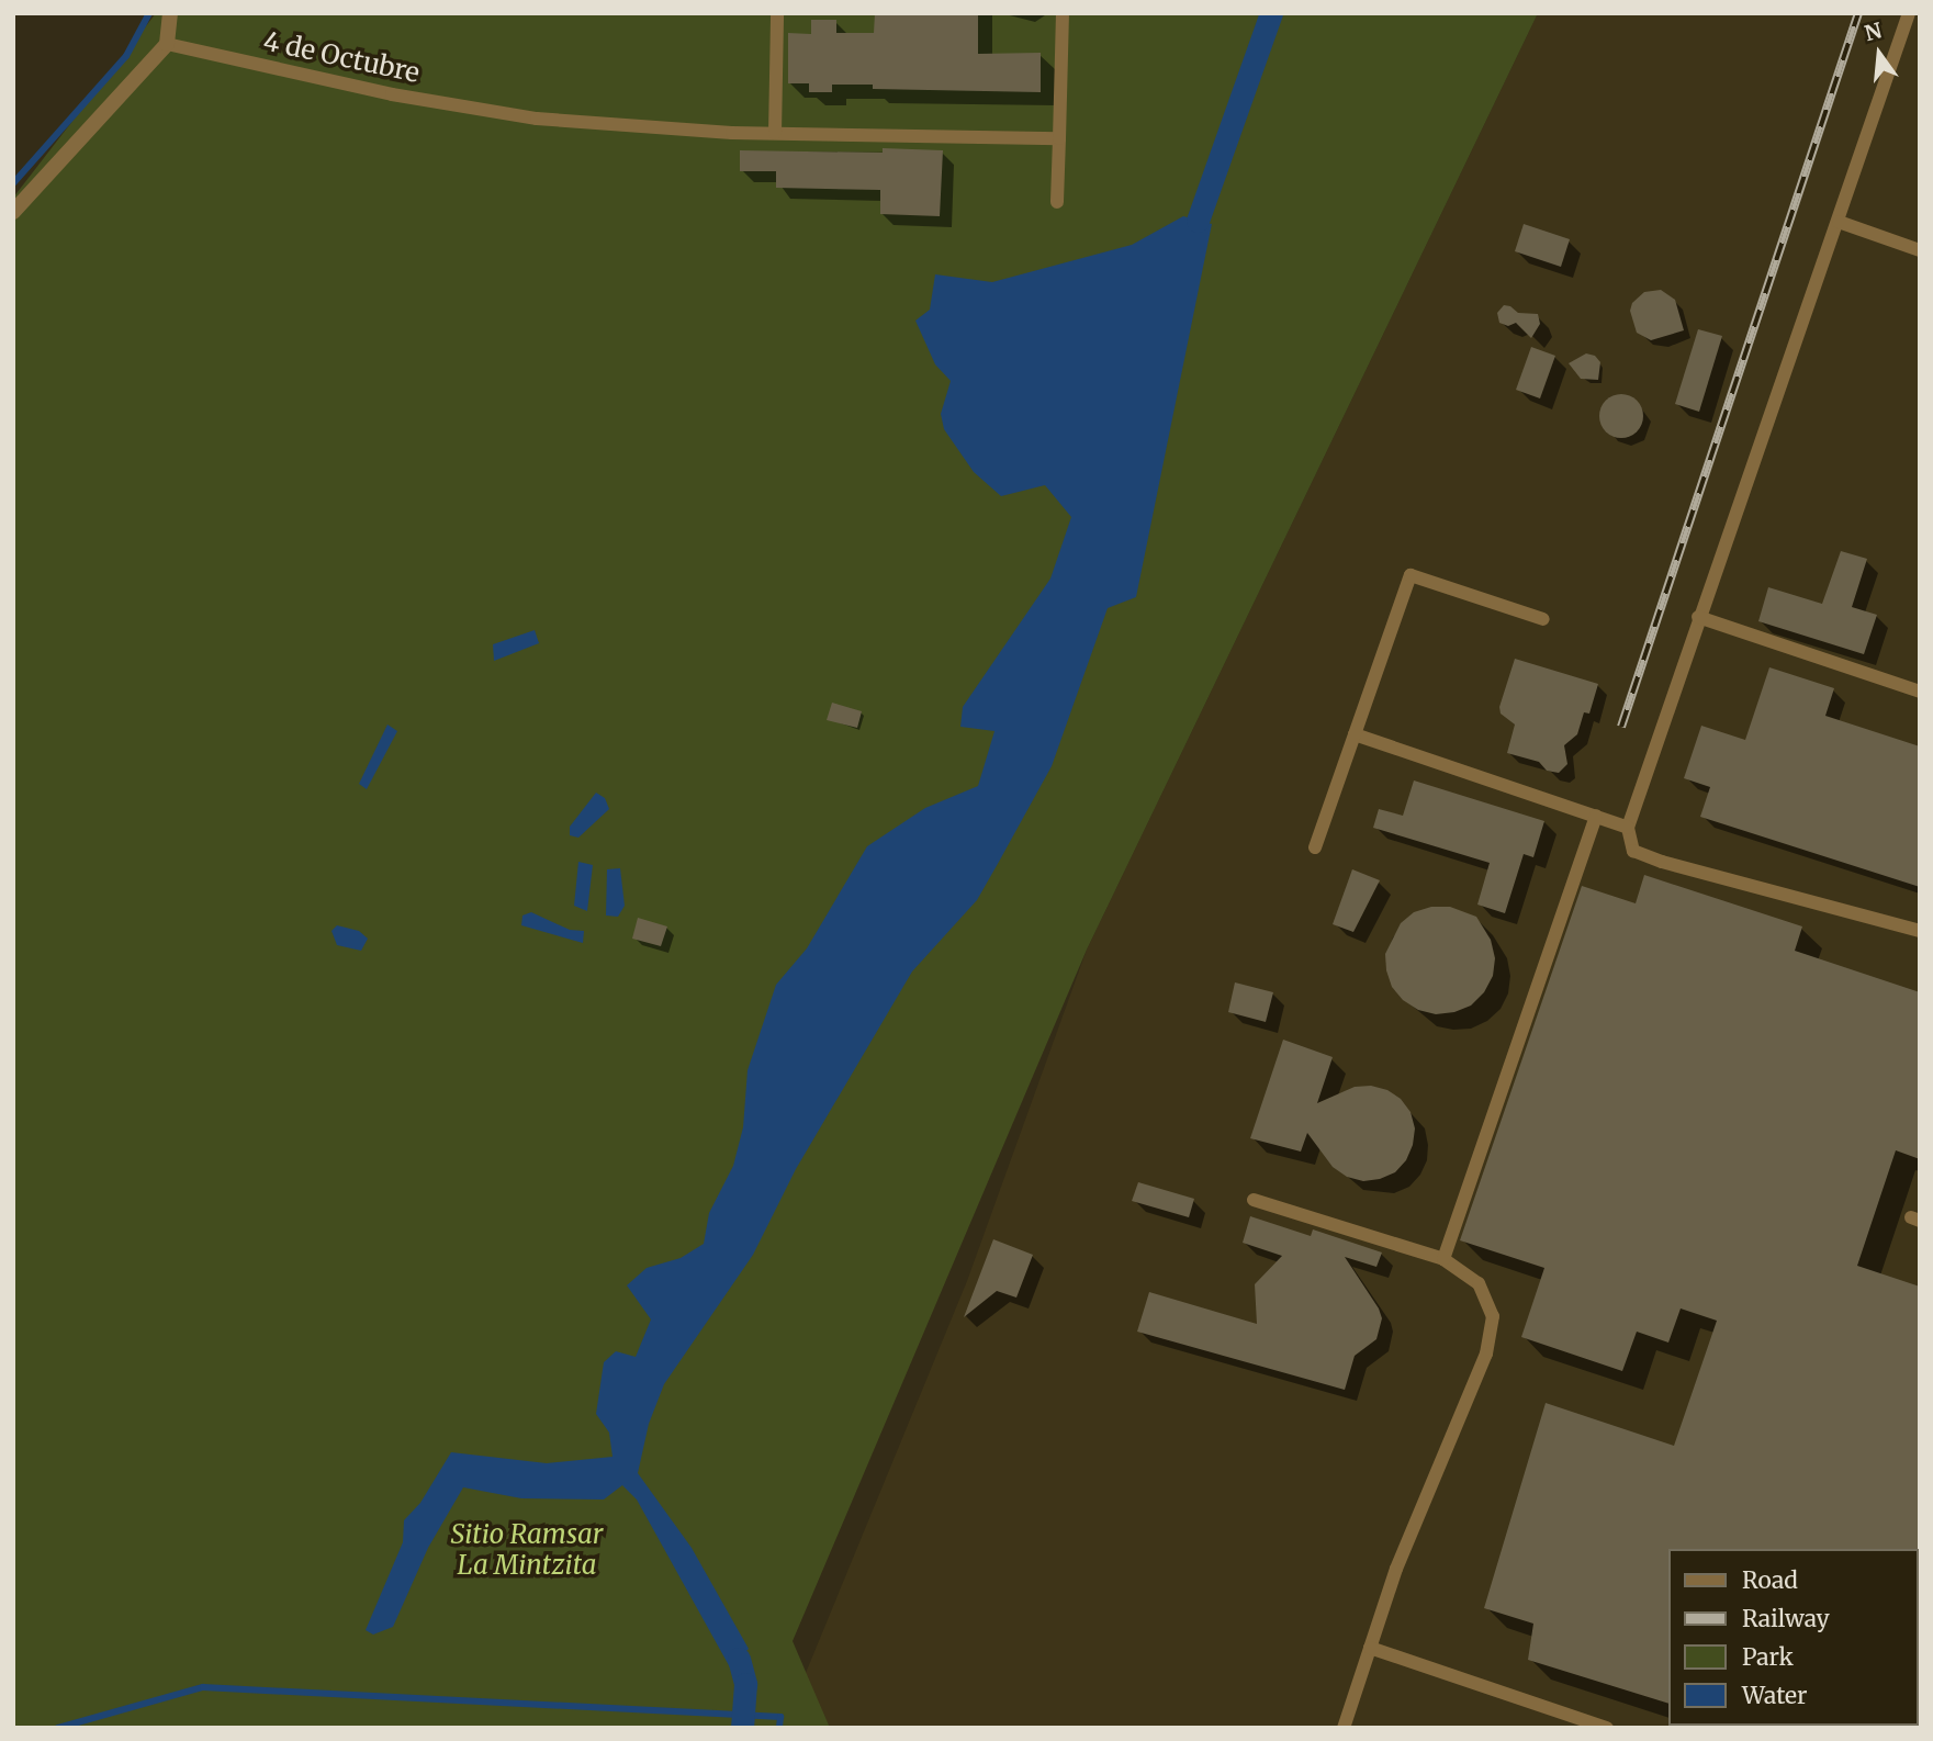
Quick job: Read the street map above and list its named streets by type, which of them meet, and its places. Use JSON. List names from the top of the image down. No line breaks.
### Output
{"streets":{"lane":["4 de Octubre"]},"parks":["Sitio Ramsar La Mintzita"],"legend":["Road","Railway","Park","Water"],"north":"top"}
